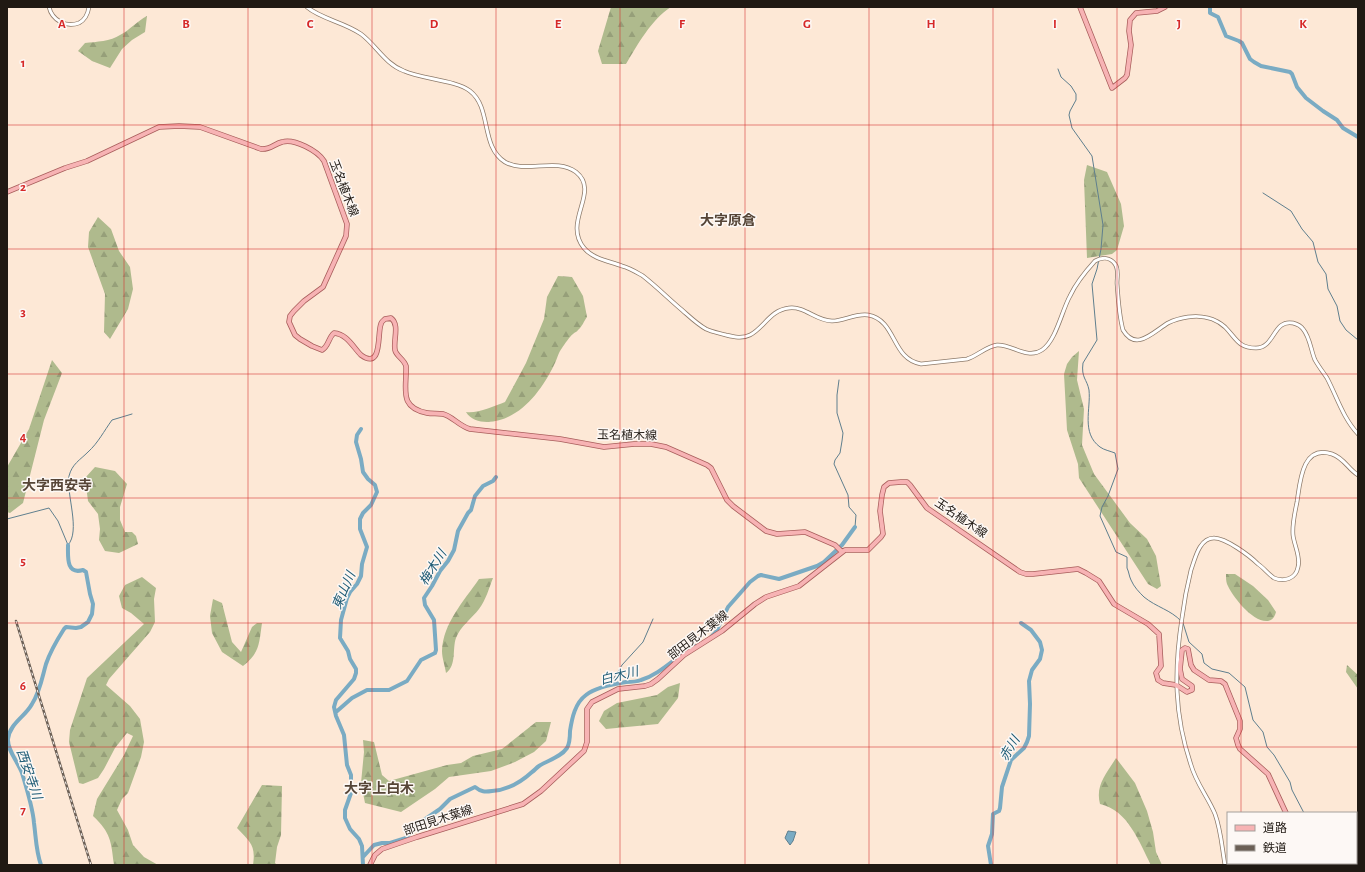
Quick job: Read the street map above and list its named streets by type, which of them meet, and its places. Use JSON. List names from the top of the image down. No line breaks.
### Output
{"streets":{"main road":["玉名植木線","部田見木葉線"]},"crossings":[["玉名植木線","部田見木葉線"]],"districts":["大字原倉","大字西安寺","大字上白木"],"water":["梅木川","東山川","白木川","赤川","西安寺川"],"legend":["道路","鉄道"],"grid":{"columns":["A","B","C","D","E","F","G","H","I","J","K"],"rows":["1","2","3","4","5","6","7"]}}
